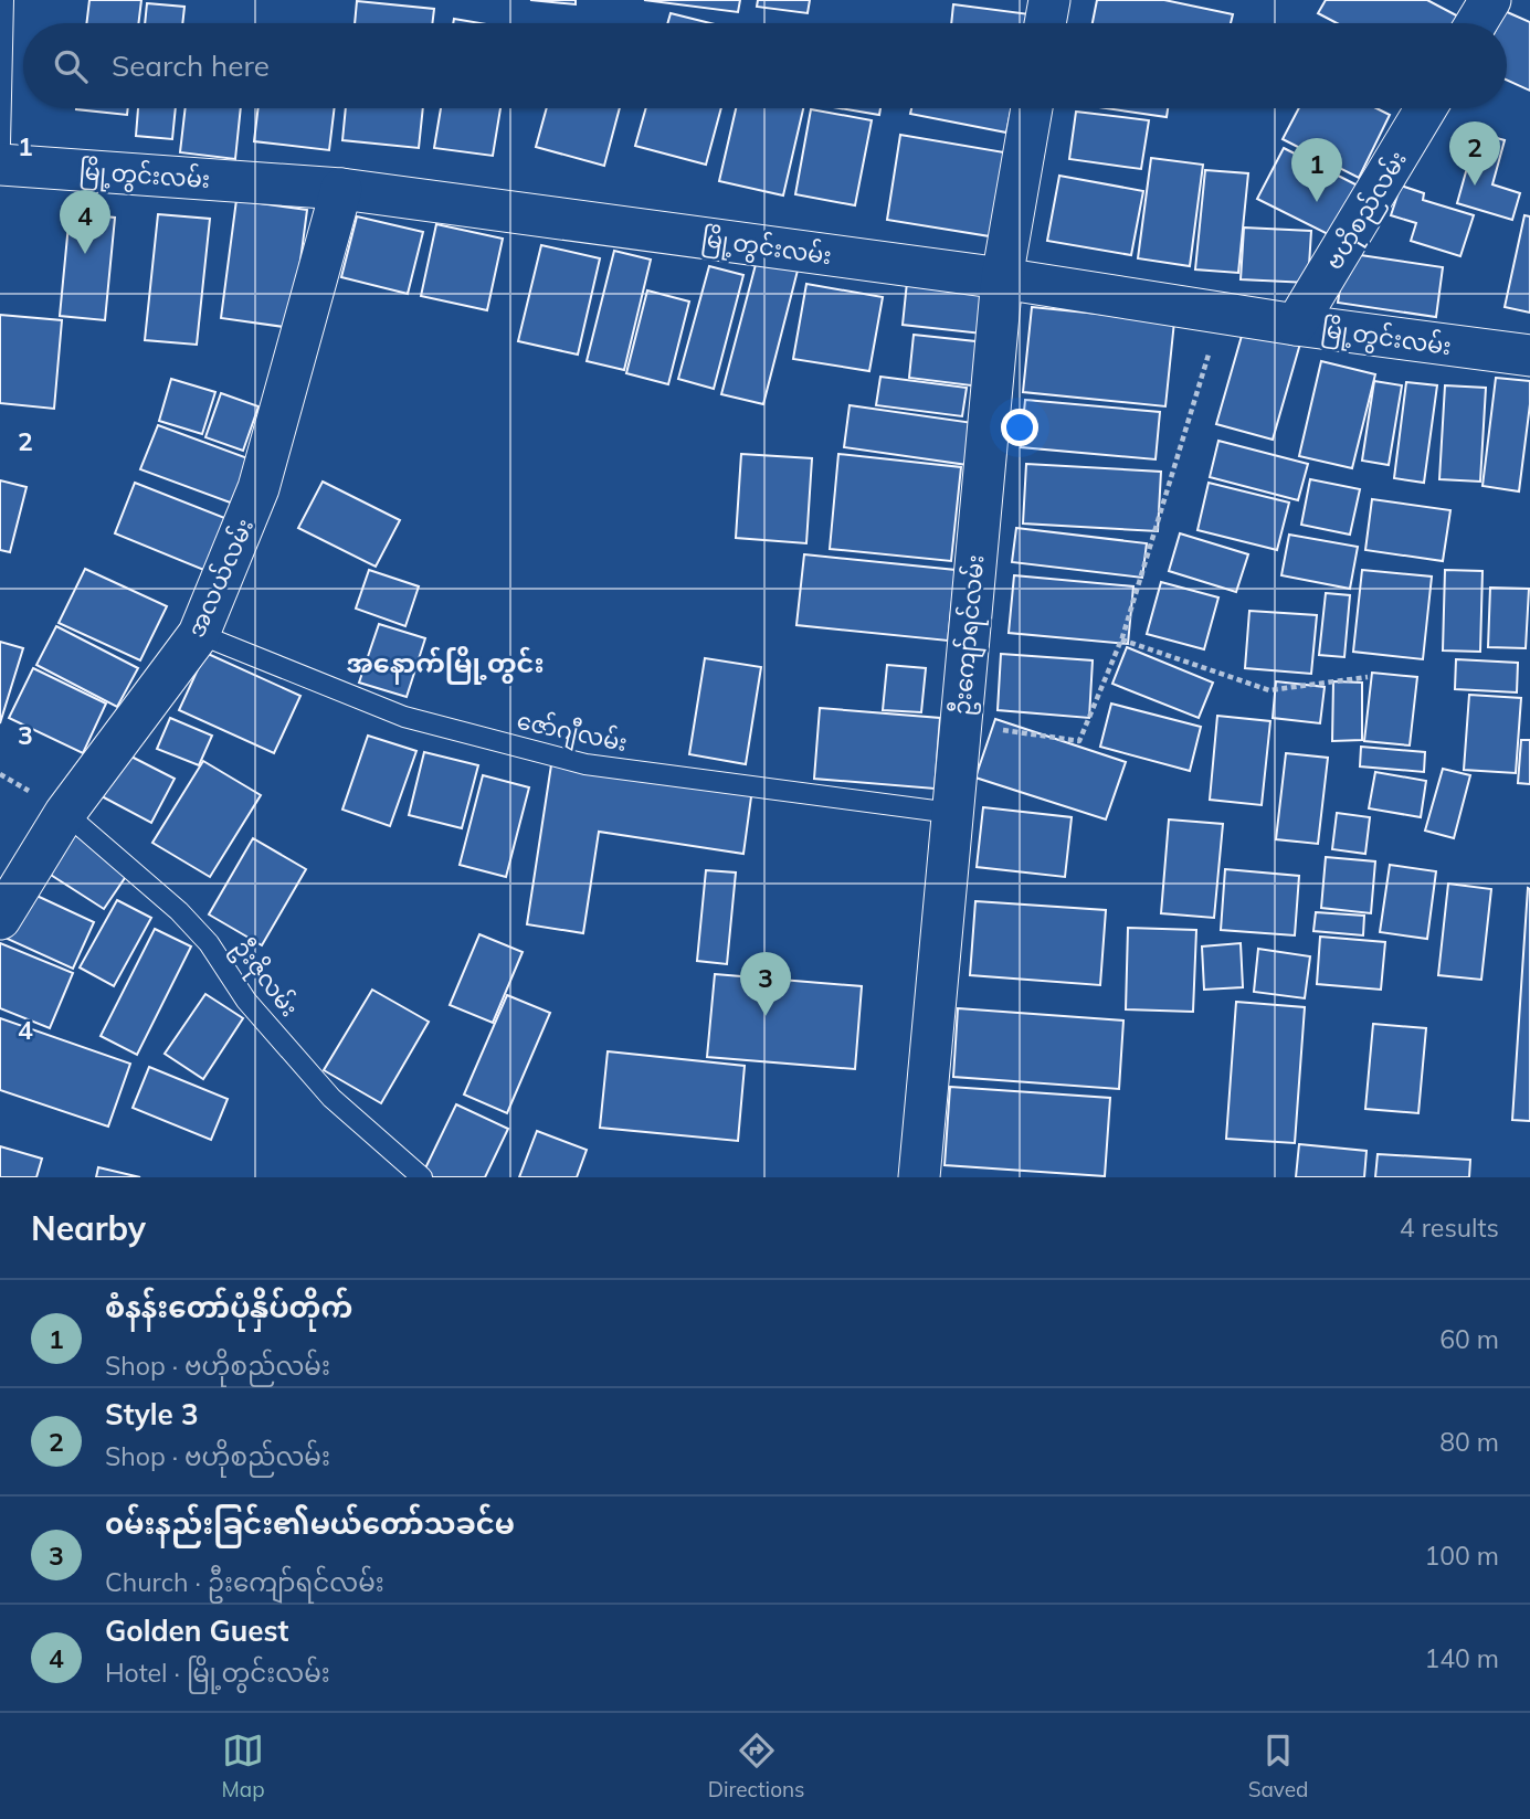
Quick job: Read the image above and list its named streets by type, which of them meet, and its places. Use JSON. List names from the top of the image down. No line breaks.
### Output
{"streets":{"street":["မြို့တွင်းလမ်း","ဗဟိုစည်လမ်း","အလယ်လမ်း","ဦးကျော်ရင်လမ်း"],"lane":["ဇော်ဂျီလမ်း","ဦးဇိုလမ်း"]},"crossings":[["မြို့တွင်းလမ်း","ဗဟိုစည်လမ်း"],["မြို့တွင်းလမ်း","အလယ်လမ်း"],["မြို့တွင်းလမ်း","ဦးကျော်ရင်လမ်း"],["အလယ်လမ်း","ဇော်ဂျီလမ်း"],["အလယ်လမ်း","ဦးဇိုလမ်း"],["ဦးကျော်ရင်လမ်း","ဇော်ဂျီလမ်း"]],"districts":["အနောက်မြို့တွင်း"],"page":{"search":"Search here","pins":["2","1","4","3"],"heading":["Nearby","4 results"],"list":[{"mark":"1","name":"စံနန်းတော်ပုံနှိပ်တိုက်","note":"Shop · ဗဟိုစည်လမ်း","value":"60 m"},{"mark":"2","name":"Style 3","note":"Shop · ဗဟိုစည်လမ်း","value":"80 m"},{"mark":"3","name":"၀မ်းနည်းခြင်း၏မယ်တော်သခင်မ","note":"Church · ဦးကျော်ရင်လမ်း","value":"100 m"},{"mark":"4","name":"Golden Guest","note":"Hotel · မြို့တွင်းလမ်း","value":"140 m"}],"nav":["Map","Directions","Saved"]},"grid":{"rows":["1","2","3","4"]}}
